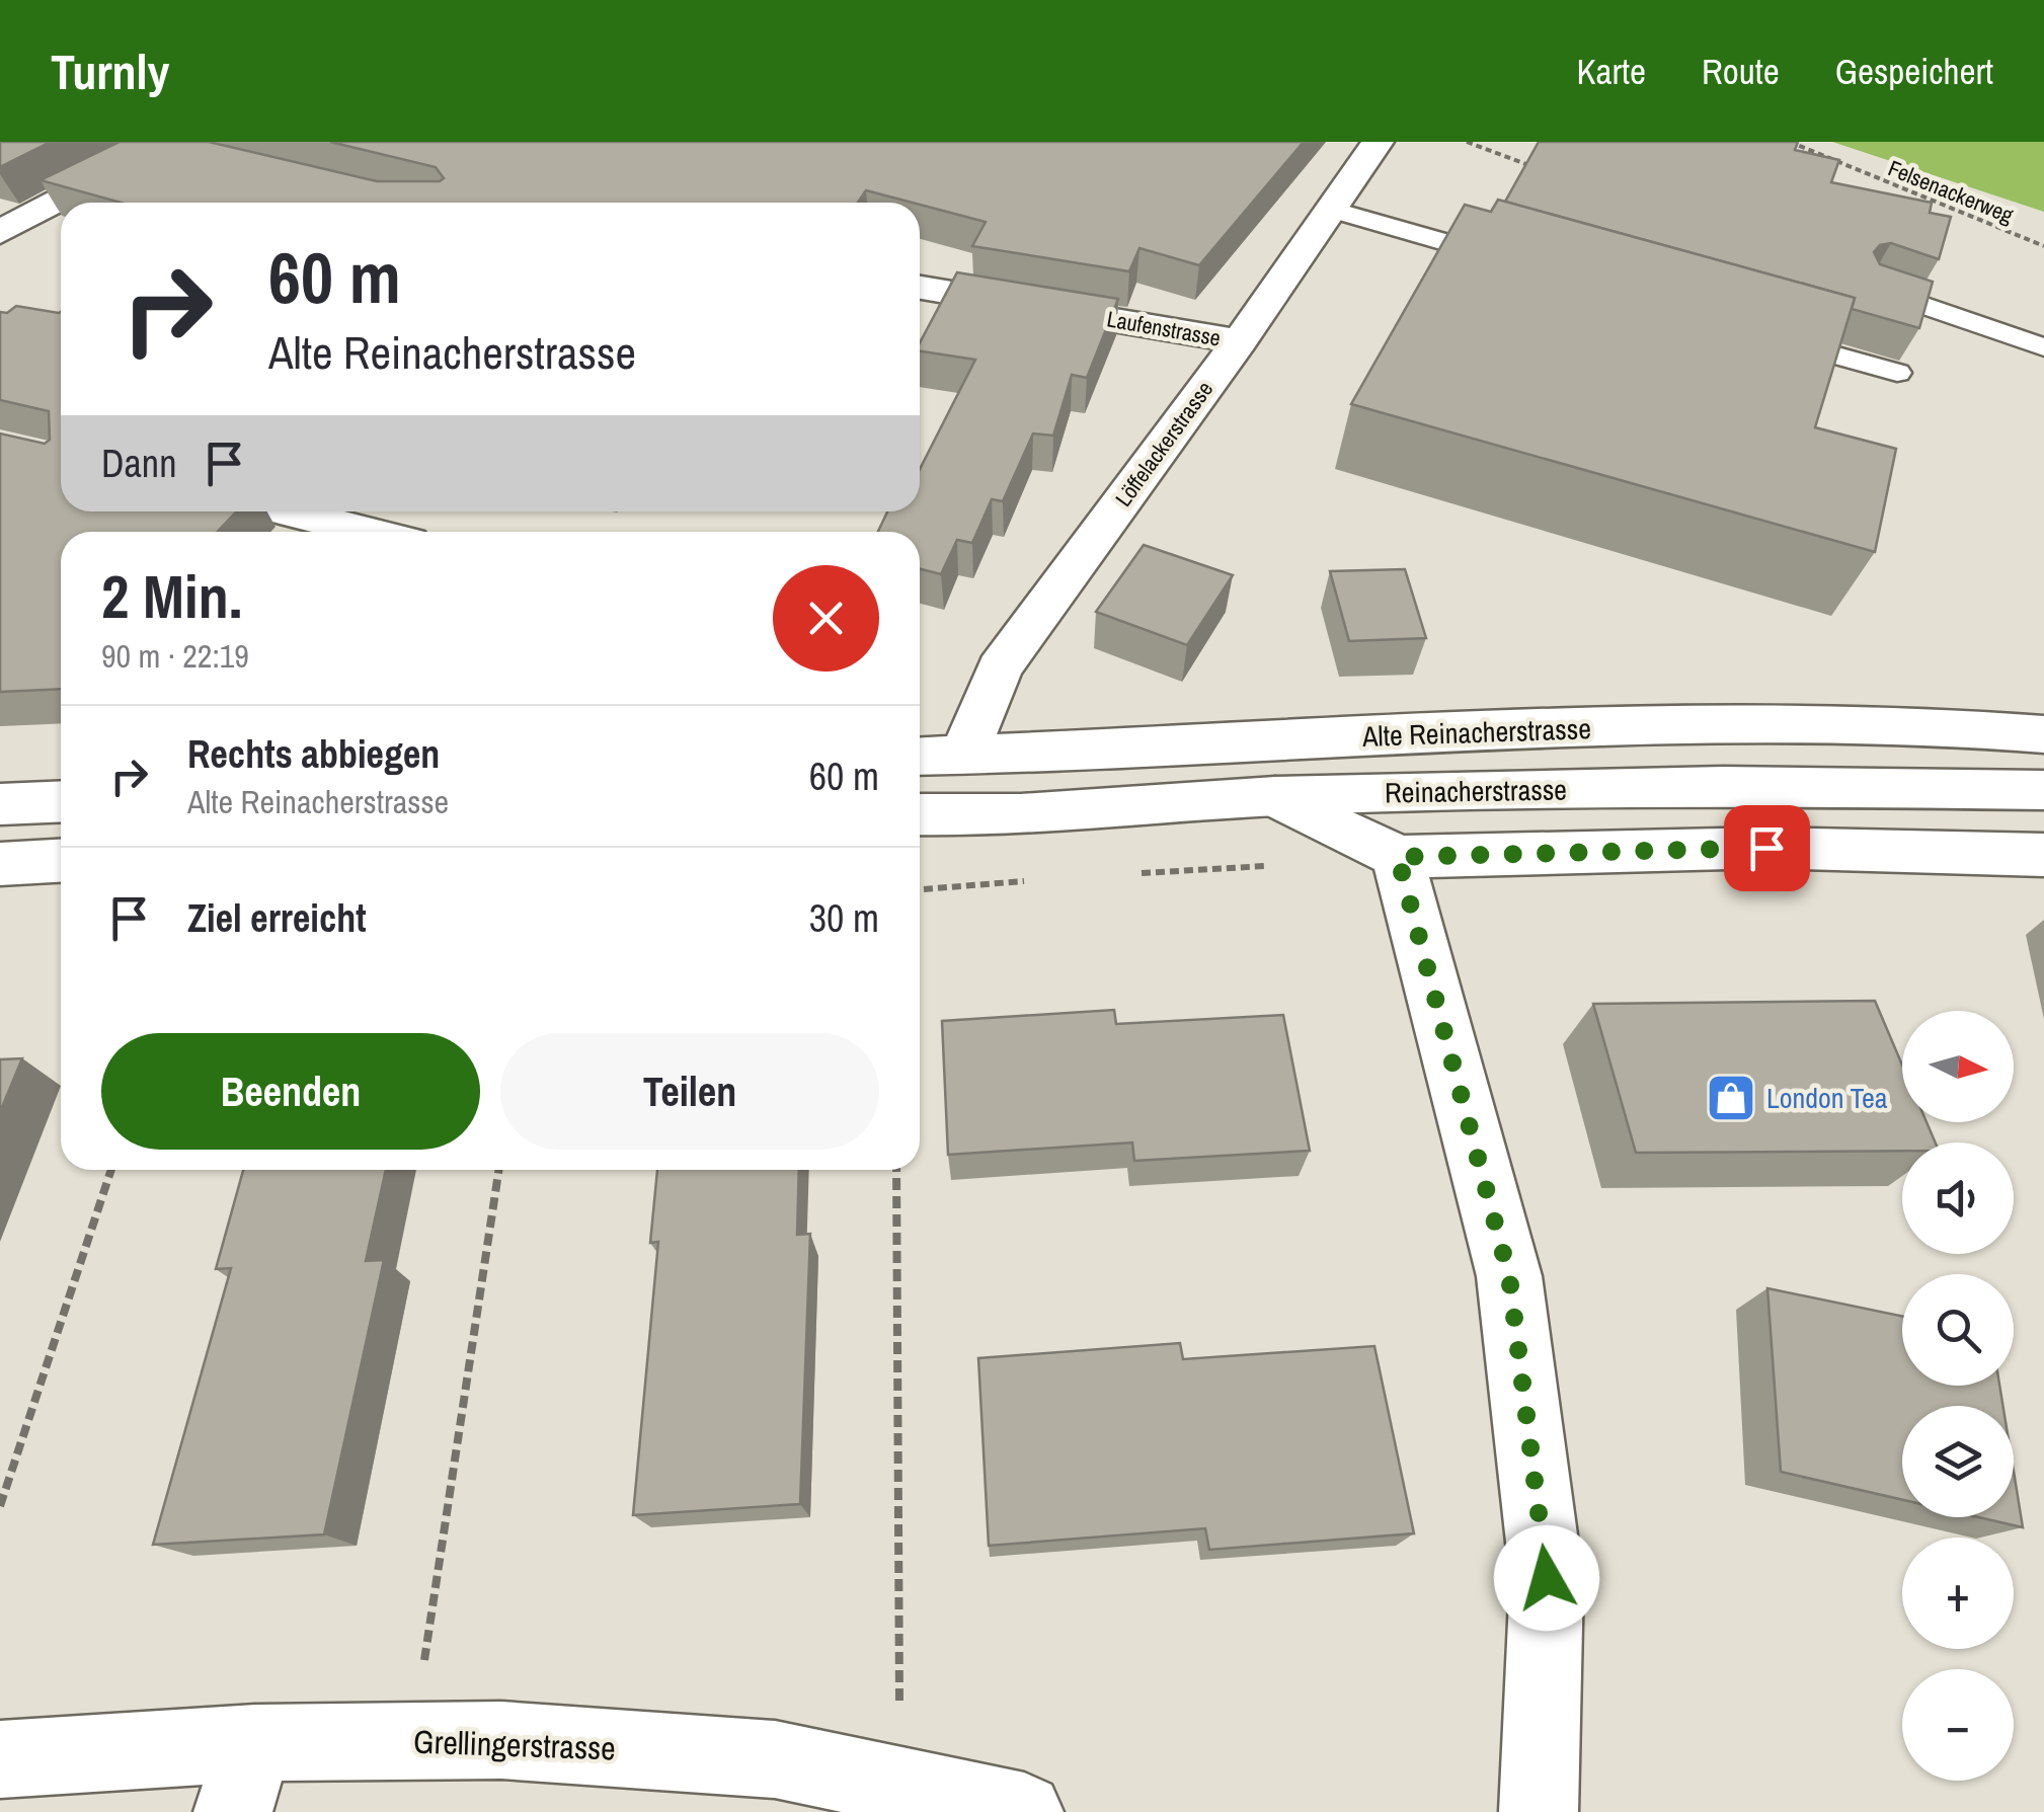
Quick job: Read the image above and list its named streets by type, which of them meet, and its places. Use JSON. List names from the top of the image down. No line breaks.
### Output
{"streets":{"street":["Laufenstrasse","Löffelackerstrasse","Alte Reinacherstrasse","Reinacherstrasse","Grellingerstrasse"],"path":["Felsenackerweg"]},"crossings":[["Laufenstrasse","Löffelackerstrasse"],["Löffelackerstrasse","Alte Reinacherstrasse"]],"places":{"shop":["London Tea"]},"north":"right","page":{"header":"Turnly","nav":["Karte","Route","Gespeichert"],"turn":["60 m","Alte Reinacherstrasse"],"then":"Dann","heading":["2 Min.","90 m · 22:19"],"list":[{"name":"Rechts abbiegen","note":"Alte Reinacherstrasse","value":"60 m"},{"name":"Ziel erreicht","value":"30 m"}],"map_buttons":["+","−"],"buttons":["Beenden","Teilen"]}}
